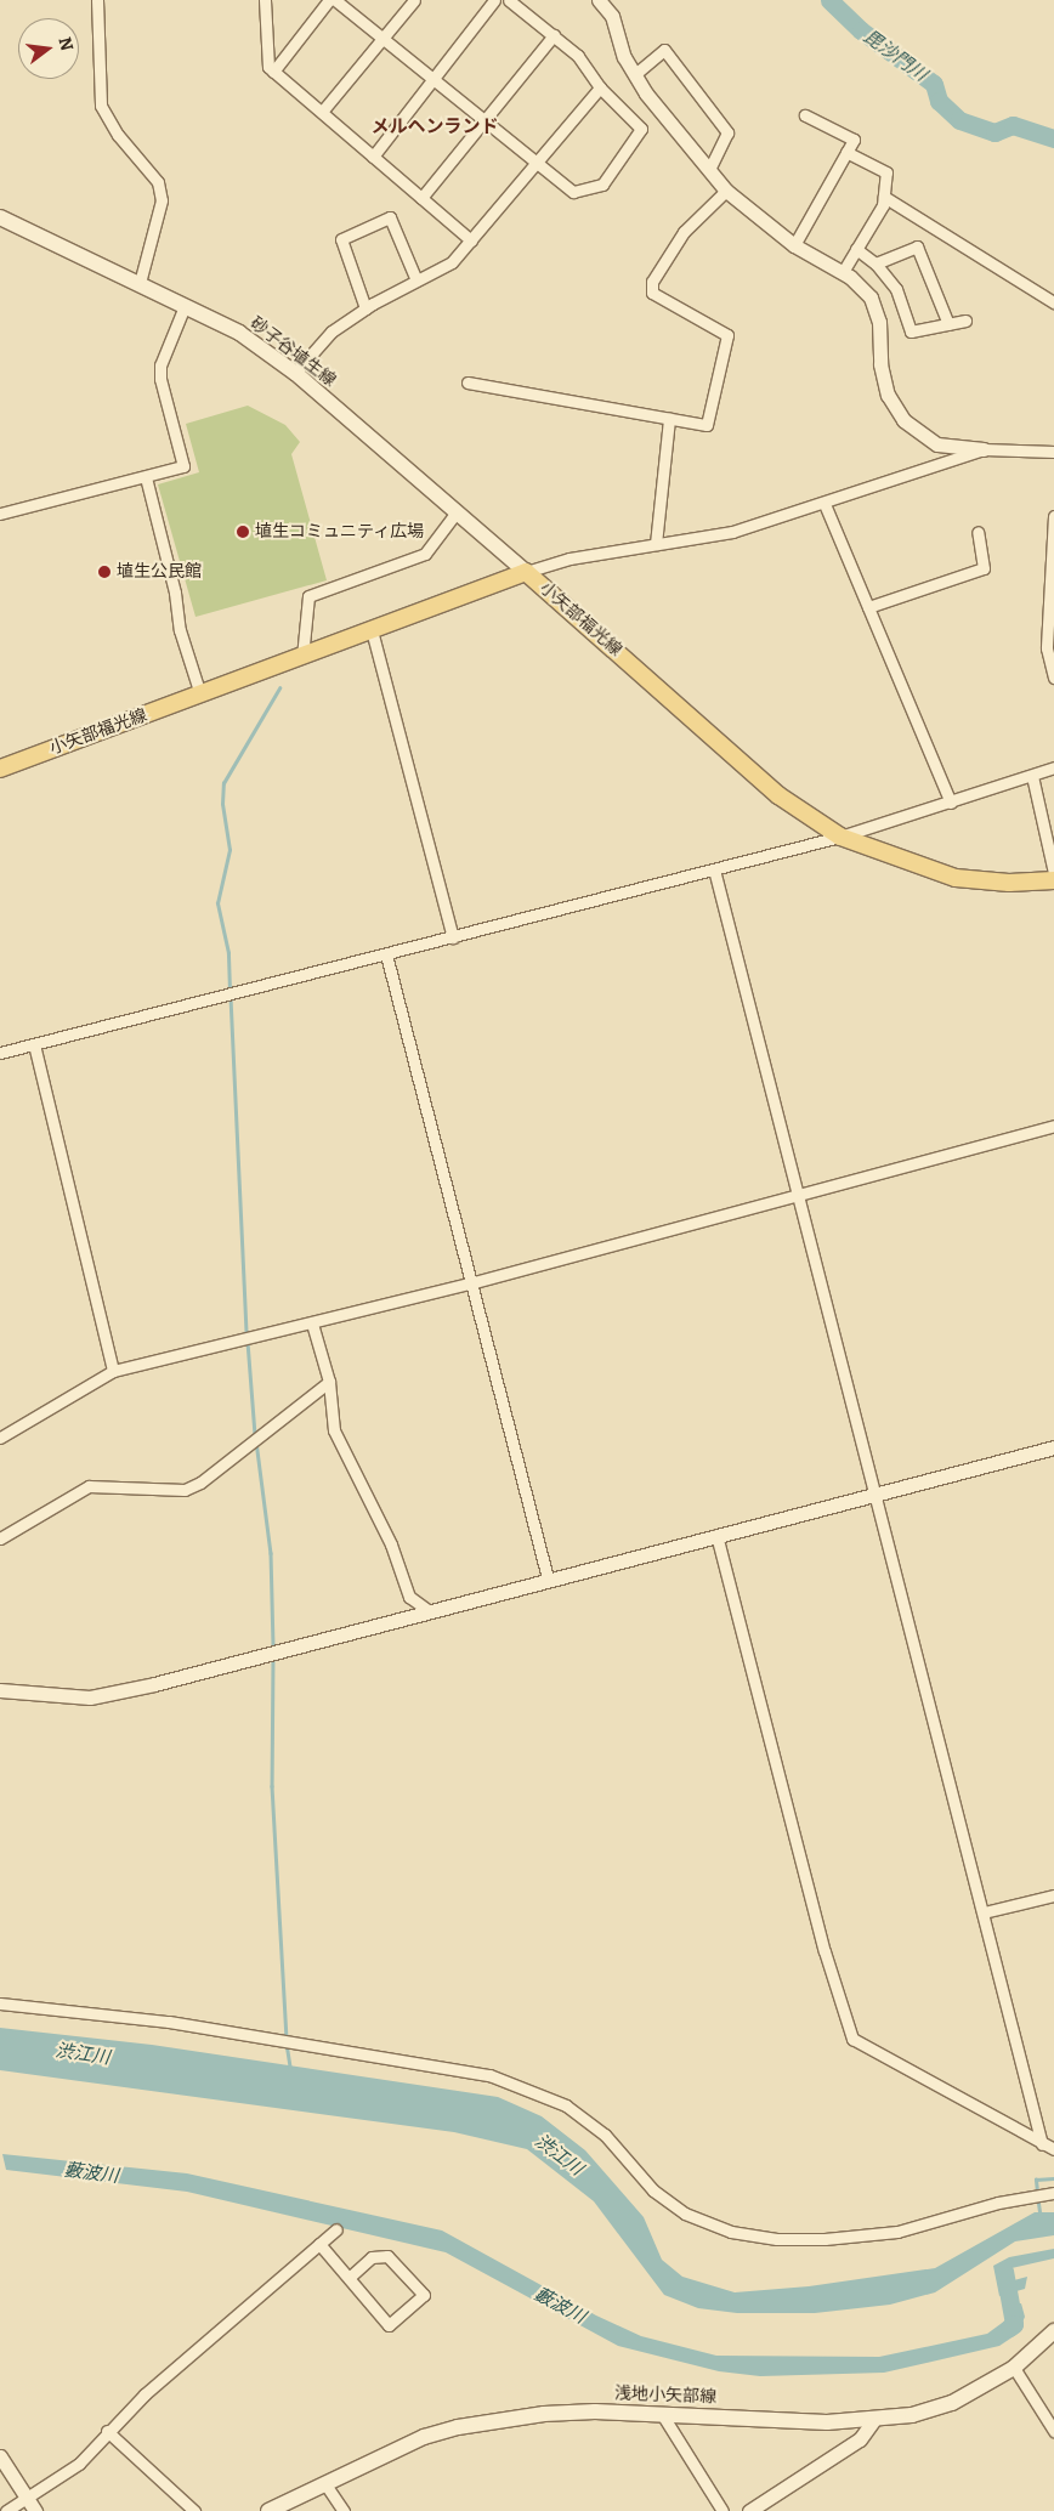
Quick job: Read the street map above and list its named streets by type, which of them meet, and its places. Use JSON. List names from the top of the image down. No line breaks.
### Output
{"streets":{"main road":["砂子谷埴生線","小矢部福光線","浅地小矢部線"]},"crossings":[["砂子谷埴生線","小矢部福光線"]],"districts":["メルヘンランド"],"water":["毘沙門川","渋江川","藪波川"],"places":["埴生コミュニティ広場","埴生公民館"],"north":"right"}
